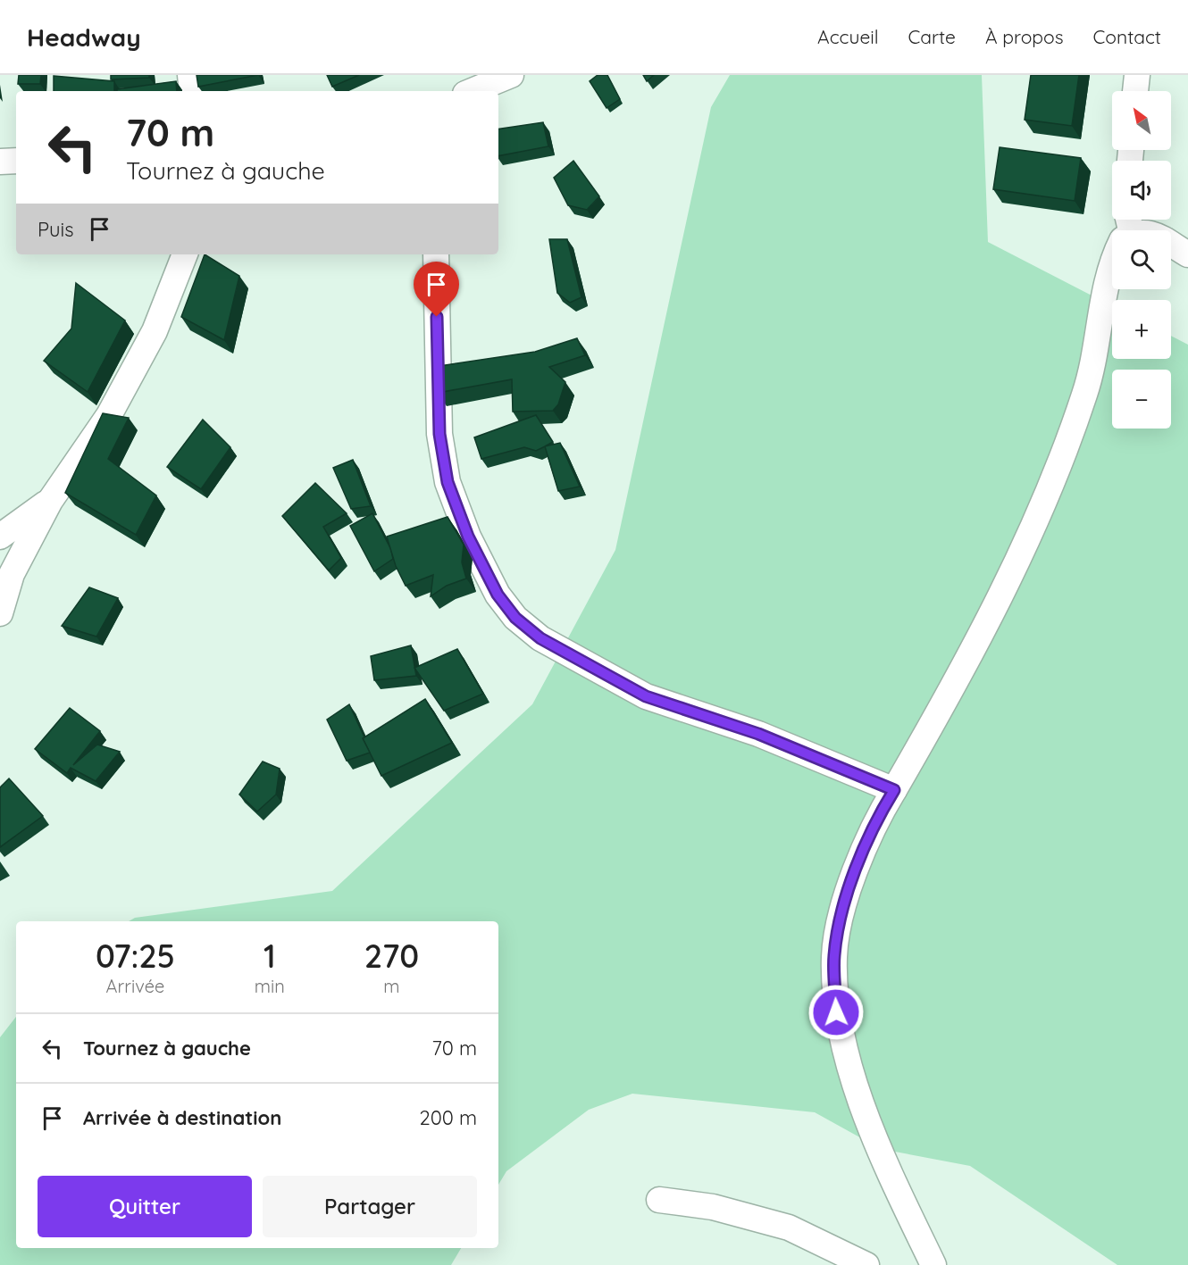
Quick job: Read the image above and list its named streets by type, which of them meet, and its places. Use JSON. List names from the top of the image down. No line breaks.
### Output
{"north":"top left","page":{"header":"Headway","nav":["Accueil","Carte","À propos","Contact"],"map_buttons":["+","−"],"turn":["70 m","Tournez à gauche"],"then":"Puis","eta":["07:25","Arrivée","1","min","270","m"],"list":[{"name":"Tournez à gauche","value":"70 m"},{"name":"Arrivée à destination","value":"200 m"}],"buttons":["Quitter","Partager"]}}
